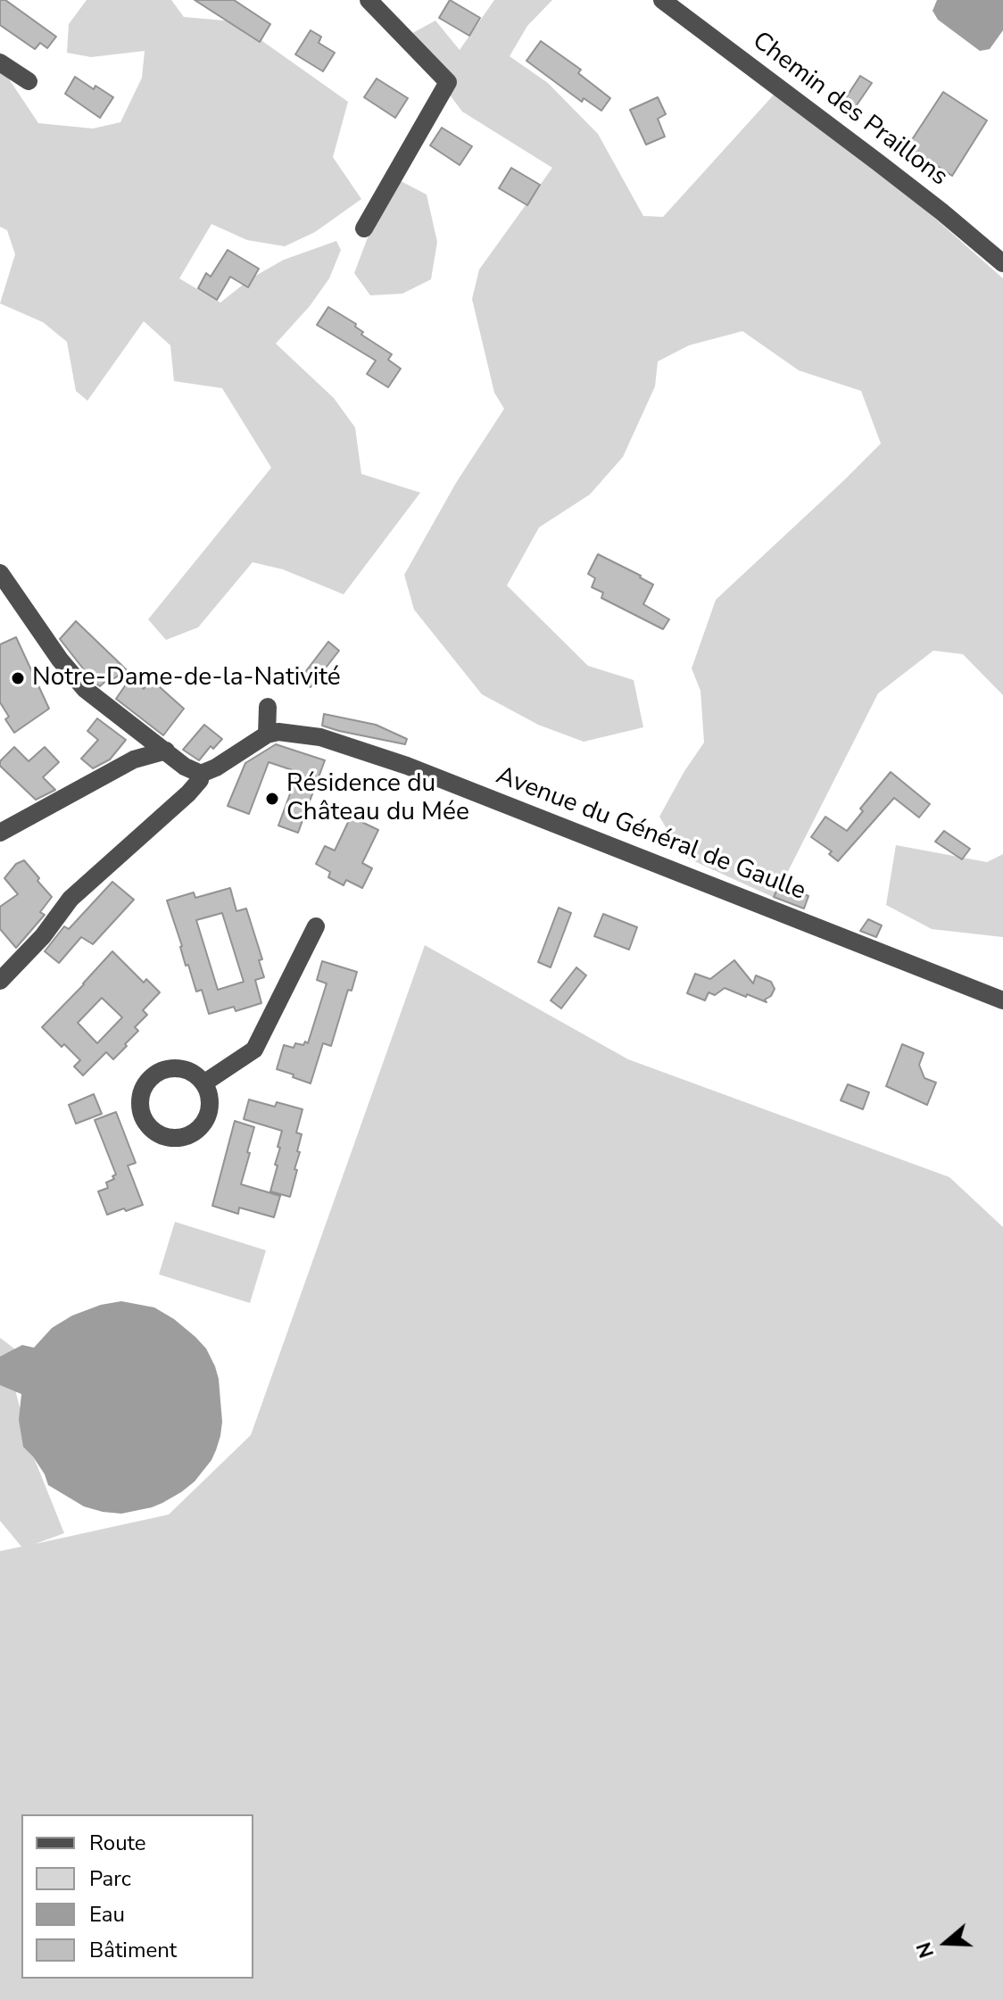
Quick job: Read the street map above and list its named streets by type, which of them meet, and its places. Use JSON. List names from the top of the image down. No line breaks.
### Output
{"streets":{"street":["Chemin des Praillons","Avenue du Général de Gaulle"]},"places":["Notre-Dame-de-la-Nativité","Résidence du Château du Mée"],"legend":["Route","Parc","Eau","Bâtiment"],"north":"left"}
